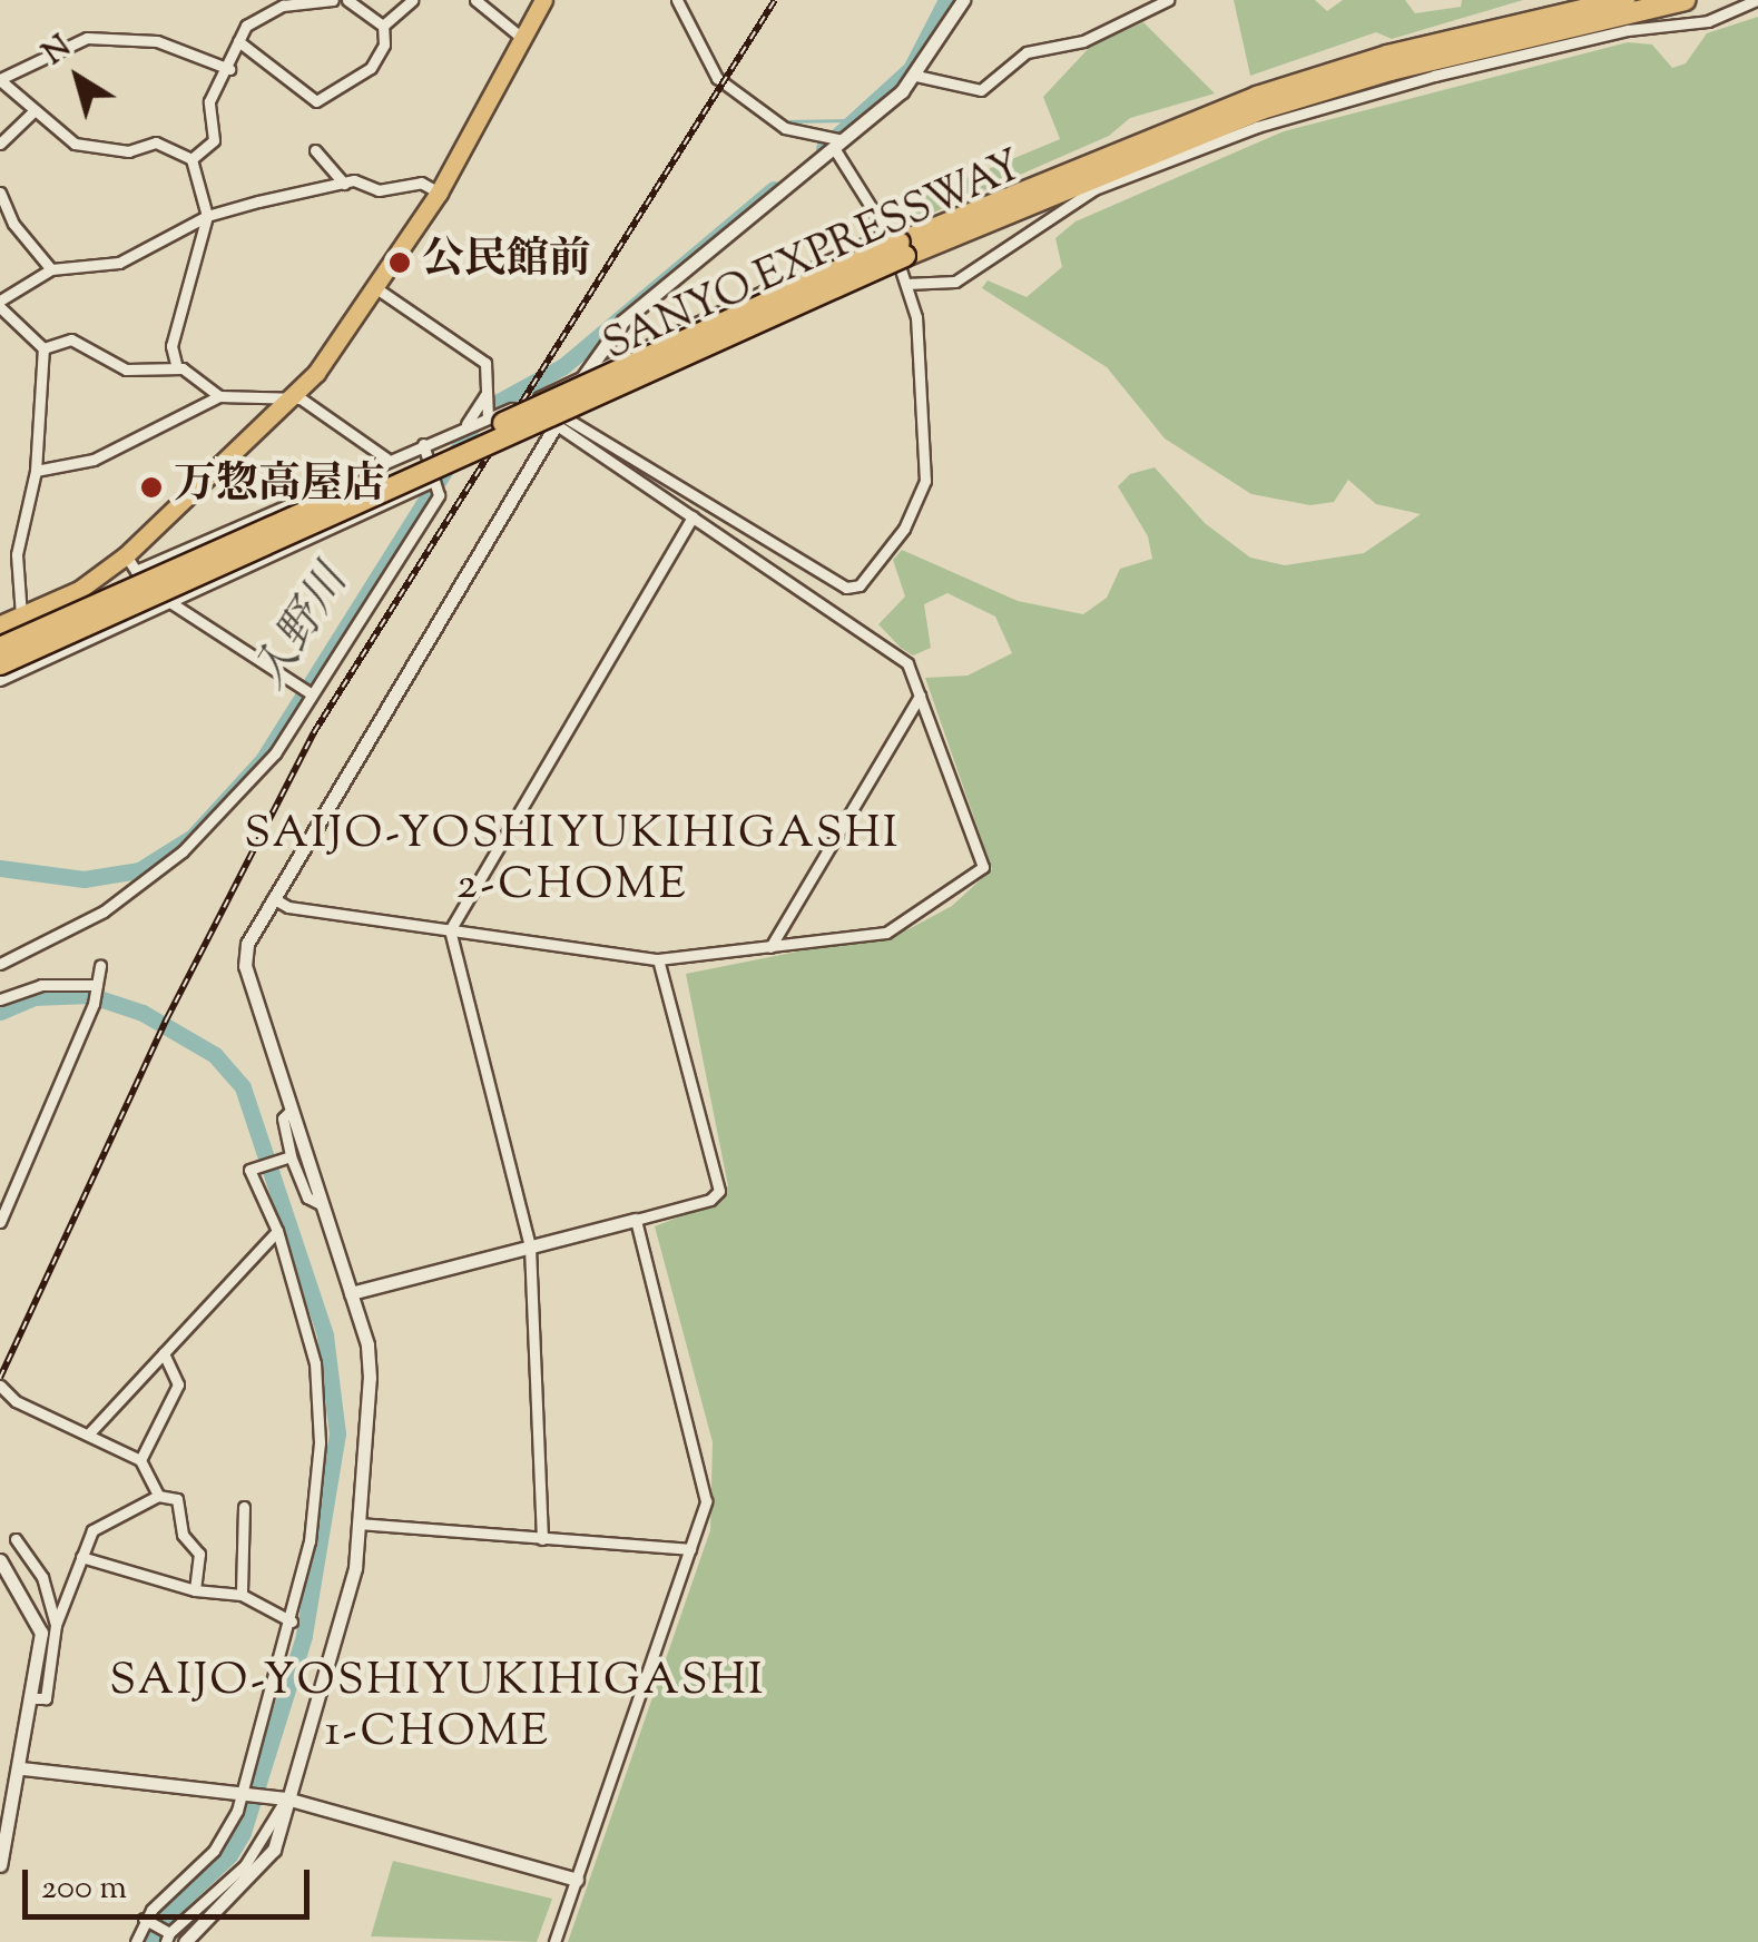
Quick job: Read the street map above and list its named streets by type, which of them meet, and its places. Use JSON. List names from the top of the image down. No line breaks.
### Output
{"streets":{"highway":["SANYO EXPRESSWAY"]},"districts":["SAIJO-YOSHIYUKIHIGASHI 2-CHOME","SAIJO-YOSHIYUKIHIGASHI 1-CHOME"],"water":["入野川"],"places":["公民館前","万惣高屋店"],"scale_bar":"200 m","north":"top left"}
